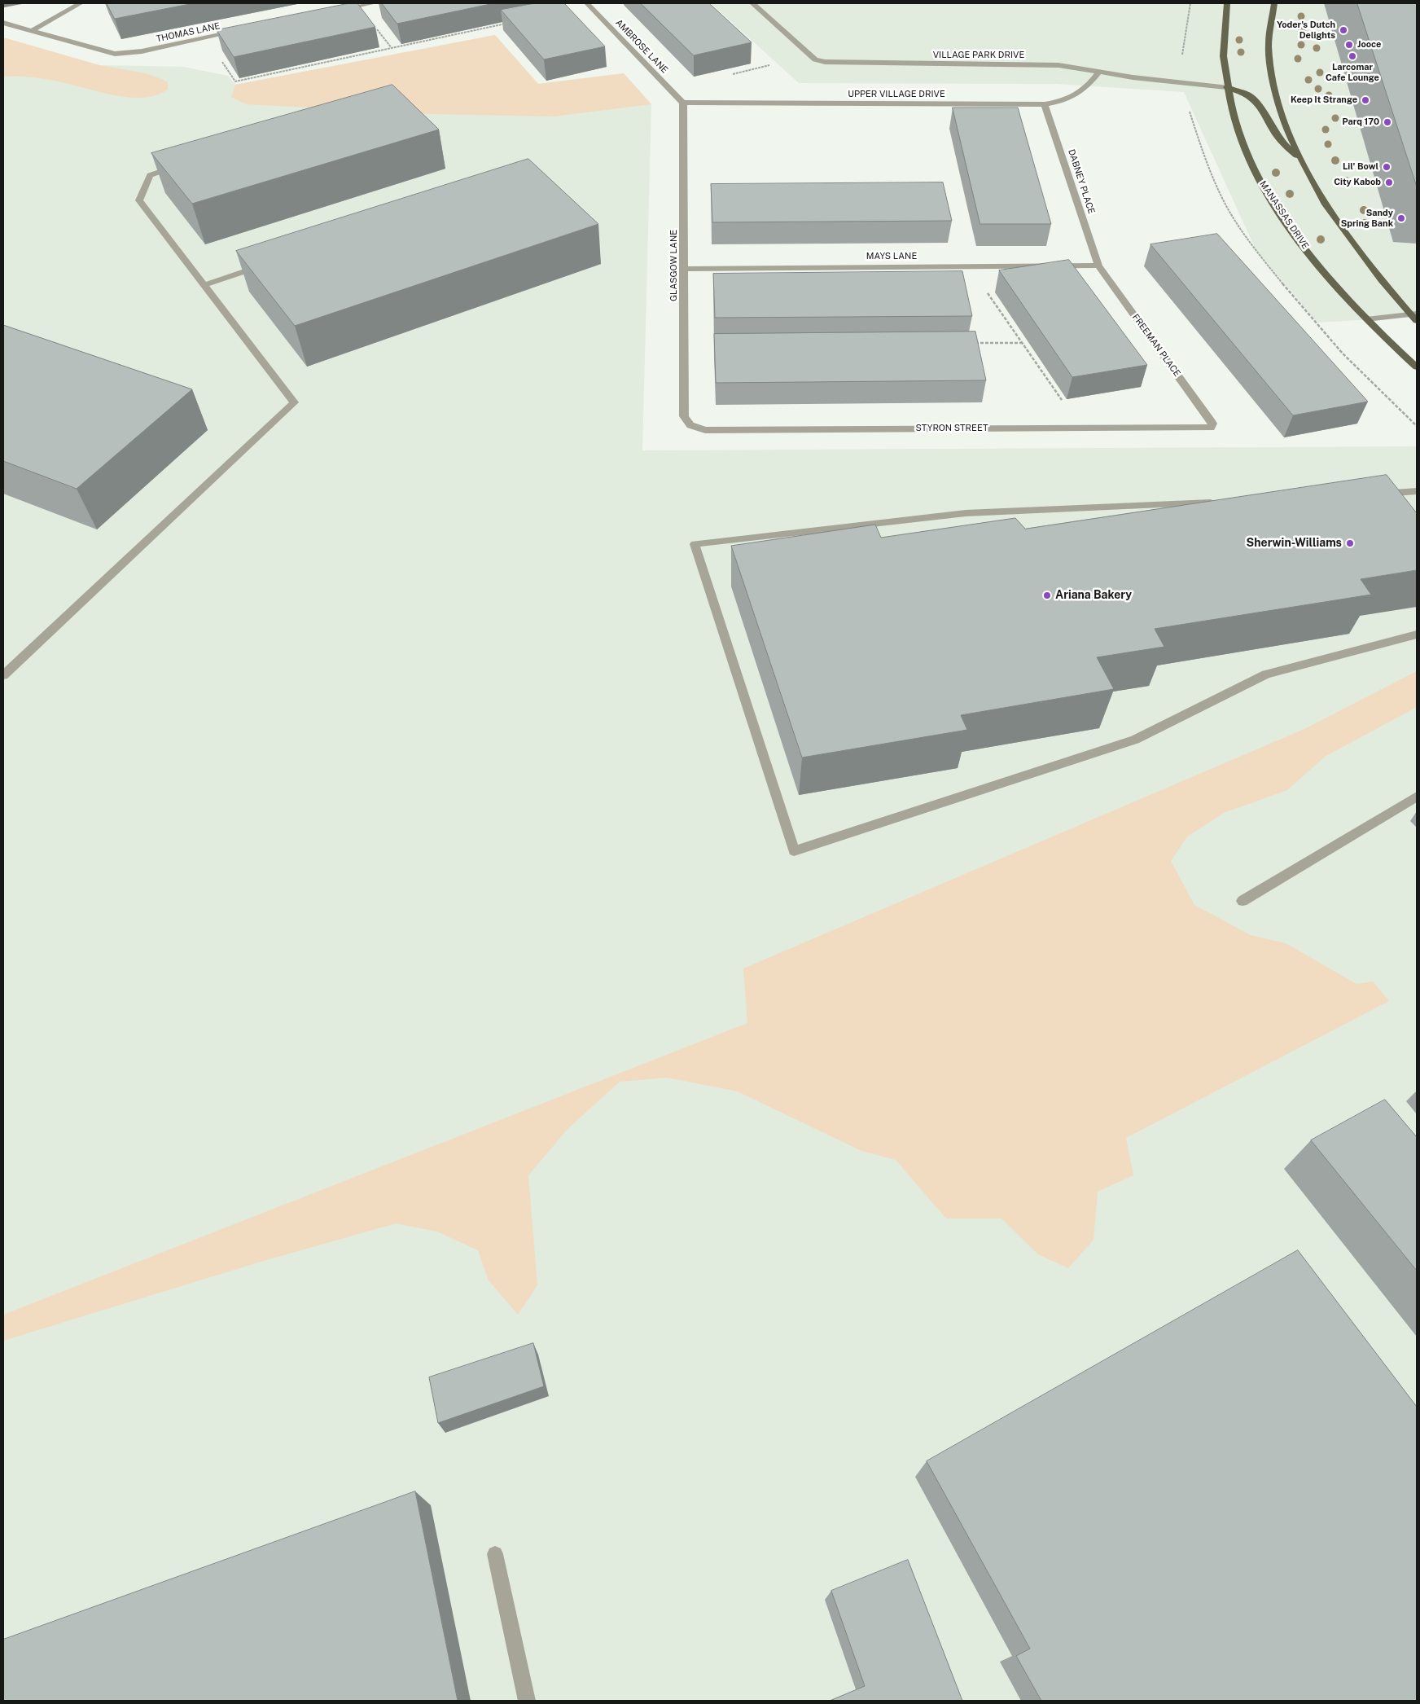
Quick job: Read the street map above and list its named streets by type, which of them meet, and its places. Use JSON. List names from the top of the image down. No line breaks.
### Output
{"streets":{"main road":["MANASSAS DRIVE"],"street":["THOMAS LANE","AMBROSE LANE","VILLAGE PARK DRIVE","UPPER VILLAGE DRIVE","DABNEY PLACE","MAYS LANE","GLASGOW LANE","FREEMAN PLACE","STYRON STREET"]},"crossings":[["AMBROSE LANE","UPPER VILLAGE DRIVE"],["AMBROSE LANE","GLASGOW LANE"],["VILLAGE PARK DRIVE","UPPER VILLAGE DRIVE"],["VILLAGE PARK DRIVE","MANASSAS DRIVE"],["UPPER VILLAGE DRIVE","DABNEY PLACE"],["UPPER VILLAGE DRIVE","GLASGOW LANE"],["DABNEY PLACE","MAYS LANE"],["DABNEY PLACE","FREEMAN PLACE"],["MAYS LANE","GLASGOW LANE"],["MAYS LANE","FREEMAN PLACE"],["GLASGOW LANE","STYRON STREET"],["FREEMAN PLACE","STYRON STREET"]],"places":["Yoder's Dutch Delights","Jooce","Larcomar Cafe Lounge","Keep It Strange","Parq 170","Lil' Bowl","City Kabob","Sandy Spring Bank","Sherwin-Williams","Ariana Bakery"]}
